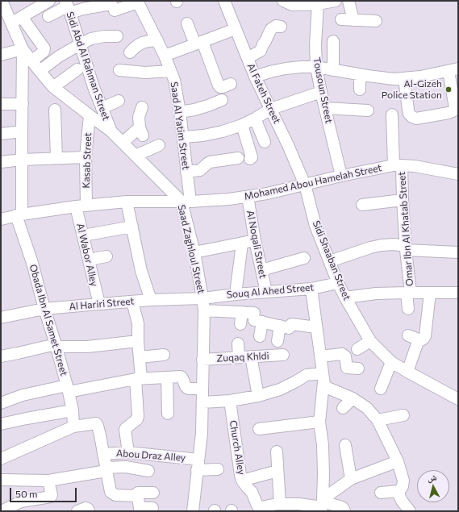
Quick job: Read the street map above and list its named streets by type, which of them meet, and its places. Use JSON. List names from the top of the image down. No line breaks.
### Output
{"streets":{"street":["Sidi Abd Al Rahman Street","Tousoun Street","Al Fateh Street","Saad Al Yatim Street","Kasab Street","Mohamed Abou Hamelah Street","Omar Ibn Al Khatab Street","Al Noqali Street","Saad Zaghloul Street","Al Wabor Alley","Sidi Shaaban Street","Souq Al Ahed Street","Al Hariri Street","Obada Ibn Al Samet Street","Zuqaq Khldi","Church Alley","Abou Draz Alley"]},"crossings":[["Sidi Abd Al Rahman Street","Saad Zaghloul Street"],["Tousoun Street","Mohamed Abou Hamelah Street"],["Al Fateh Street","Mohamed Abou Hamelah Street"],["Al Fateh Street","Sidi Shaaban Street"],["Saad Al Yatim Street","Mohamed Abou Hamelah Street"],["Saad Al Yatim Street","Saad Zaghloul Street"],["Kasab Street","Mohamed Abou Hamelah Street"],["Kasab Street","Saad Zaghloul Street"],["Kasab Street","Al Wabor Alley"],["Mohamed Abou Hamelah Street","Omar Ibn Al Khatab Street"],["Mohamed Abou Hamelah Street","Al Noqali Street"],["Mohamed Abou Hamelah Street","Saad Zaghloul Street"],["Mohamed Abou Hamelah Street","Al Wabor Alley"],["Mohamed Abou Hamelah Street","Sidi Shaaban Street"],["Mohamed Abou Hamelah Street","Obada Ibn Al Samet Street"],["Al Noqali Street","Souq Al Ahed Street"],["Saad Zaghloul Street","Souq Al Ahed Street"],["Saad Zaghloul Street","Al Hariri Street"],["Saad Zaghloul Street","Obada Ibn Al Samet Street"],["Saad Zaghloul Street","Zuqaq Khldi"],["Saad Zaghloul Street","Abou Draz Alley"],["Al Wabor Alley","Al Hariri Street"],["Sidi Shaaban Street","Souq Al Ahed Street"],["Souq Al Ahed Street","Al Hariri Street"],["Al Hariri Street","Obada Ibn Al Samet Street"]],"places":["Al-Gizeh Police Station"],"scale_bar":"50 m","north":"top"}
